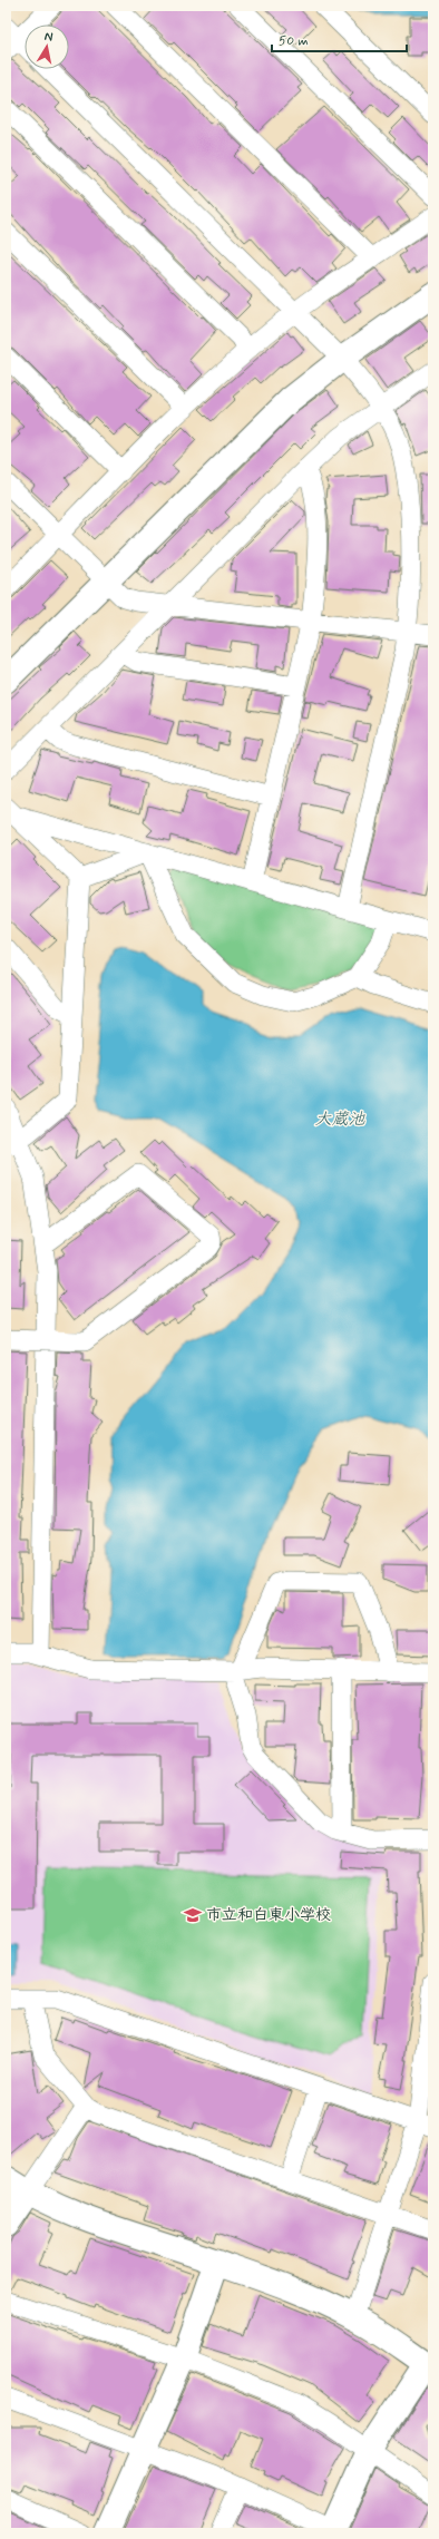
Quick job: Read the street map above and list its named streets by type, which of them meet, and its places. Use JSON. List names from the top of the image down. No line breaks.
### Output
{"water":["大蔵池"],"places":{"school or university":["市立和白東小学校"]},"scale_bar":"50 m","north":"top"}
